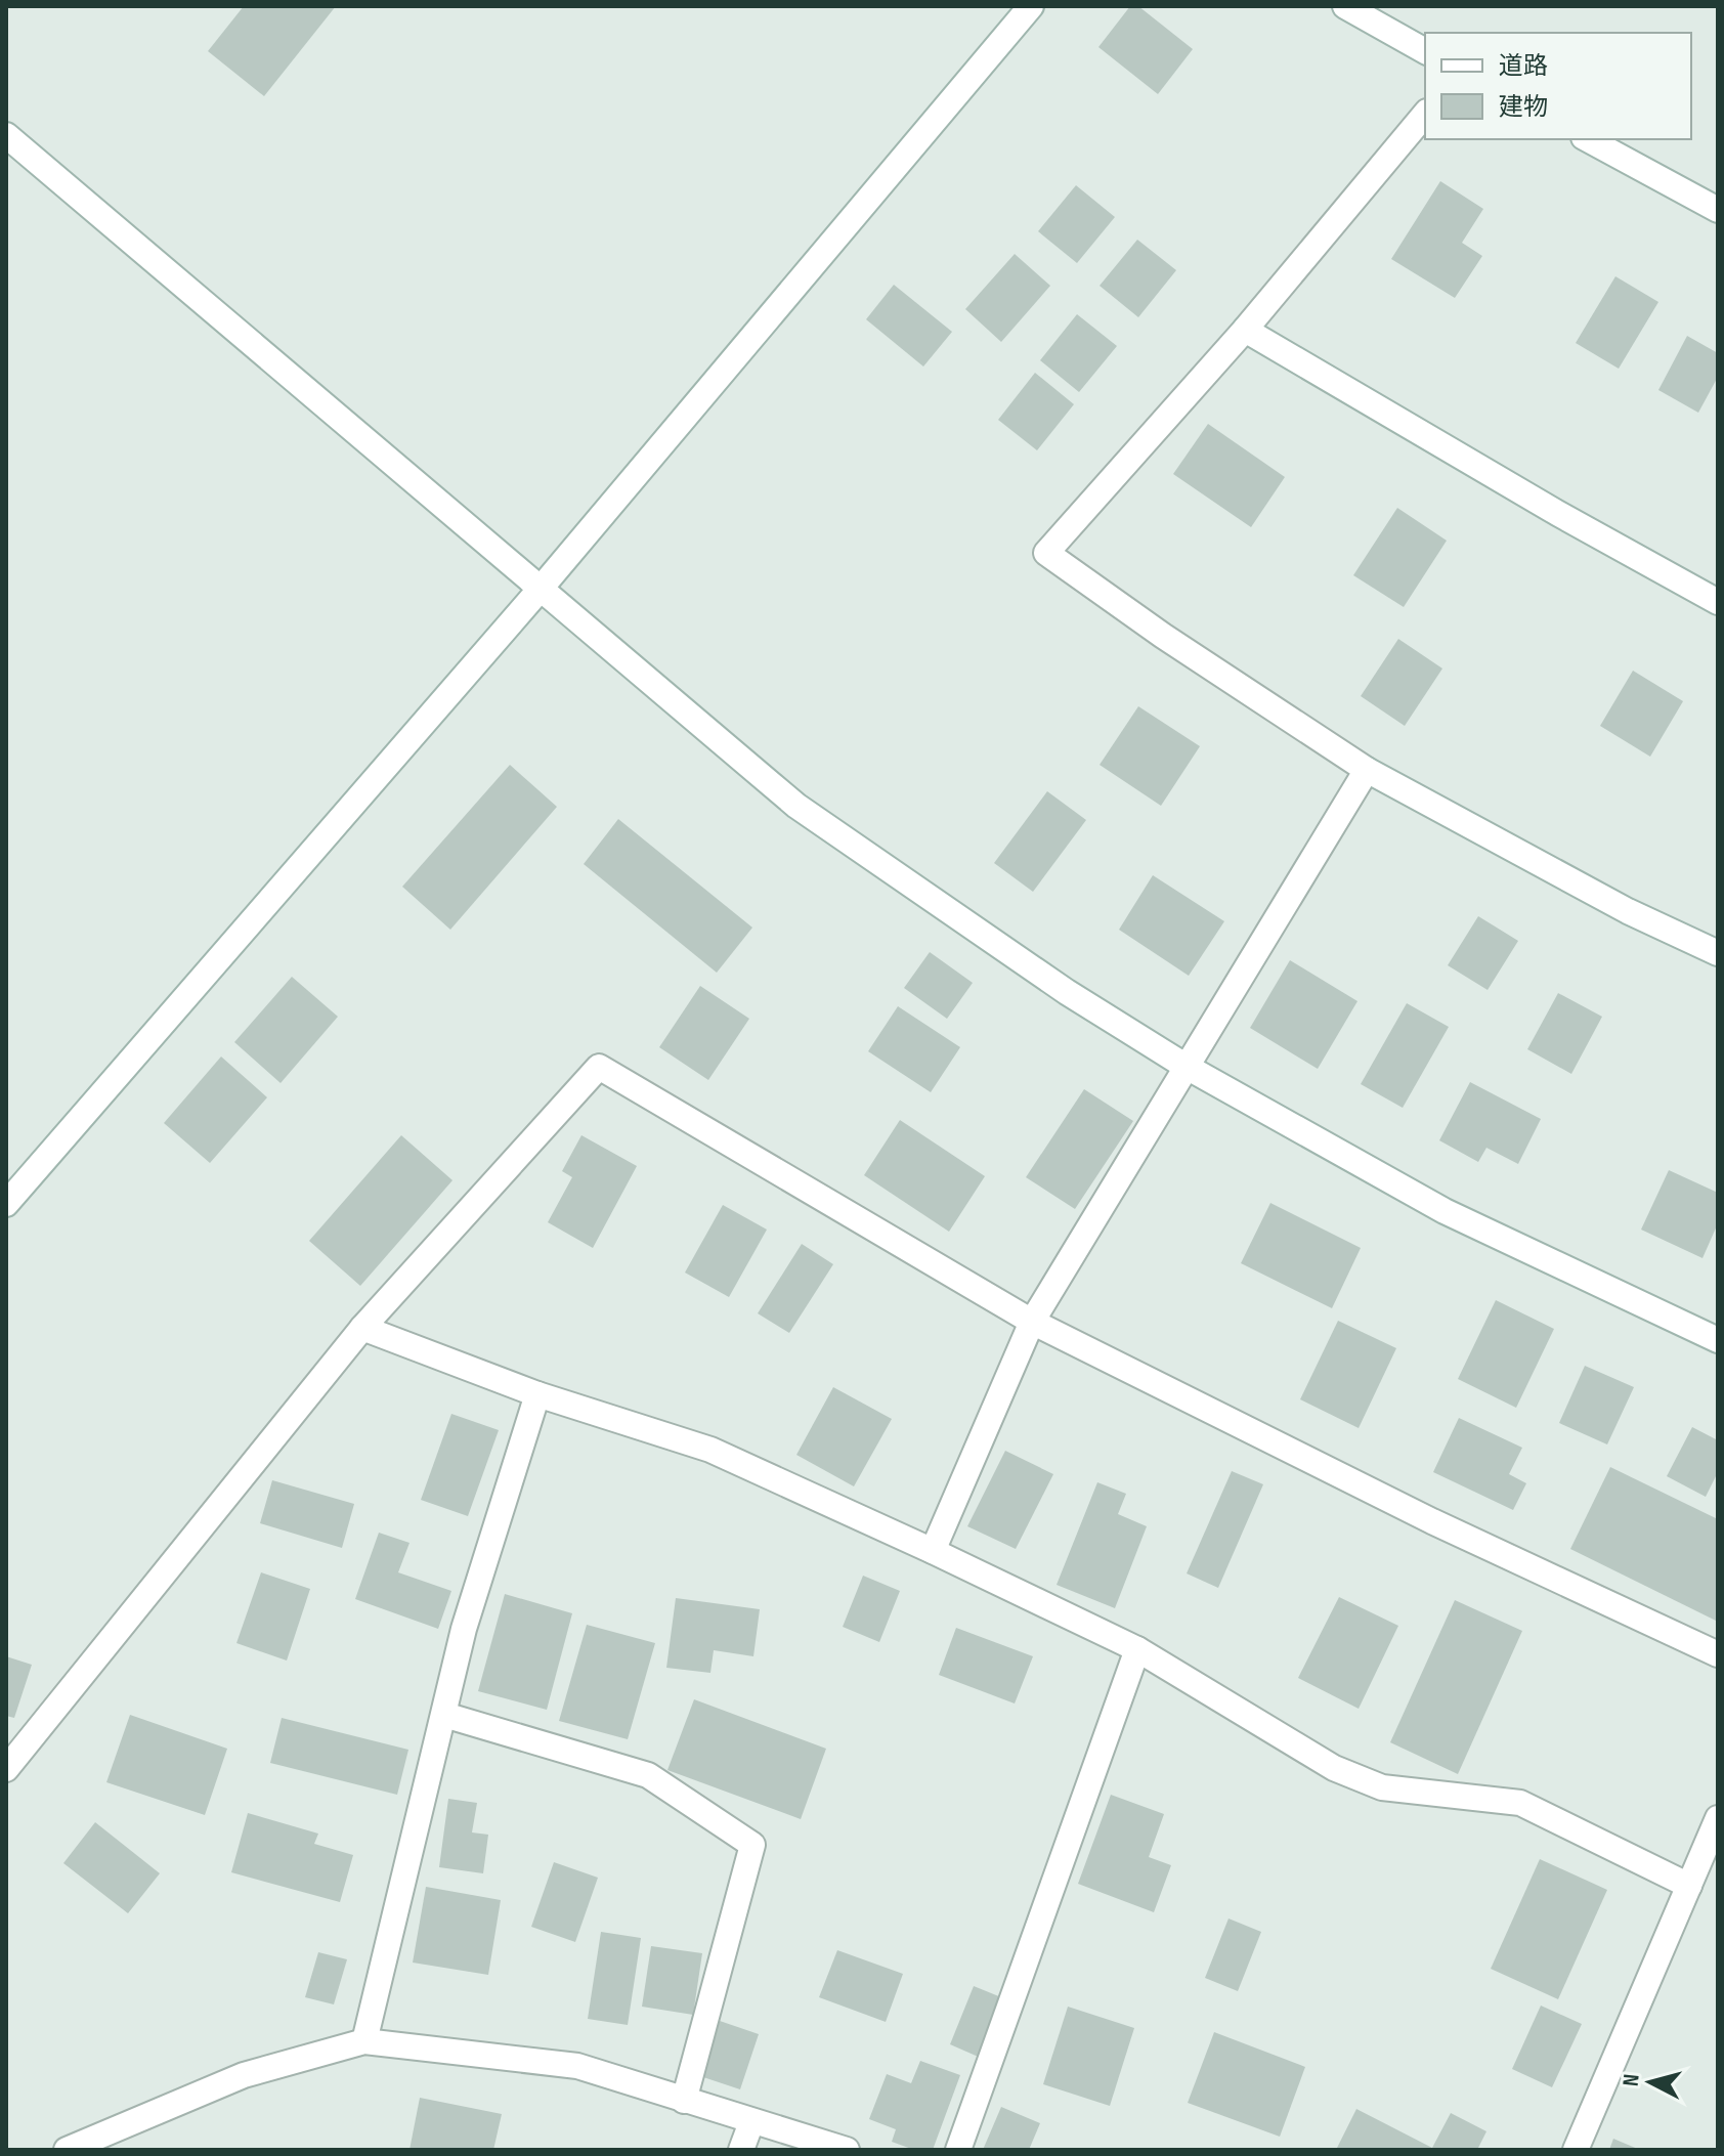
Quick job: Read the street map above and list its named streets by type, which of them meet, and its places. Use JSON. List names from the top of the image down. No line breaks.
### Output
{"legend":["道路","建物"],"north":"left"}
